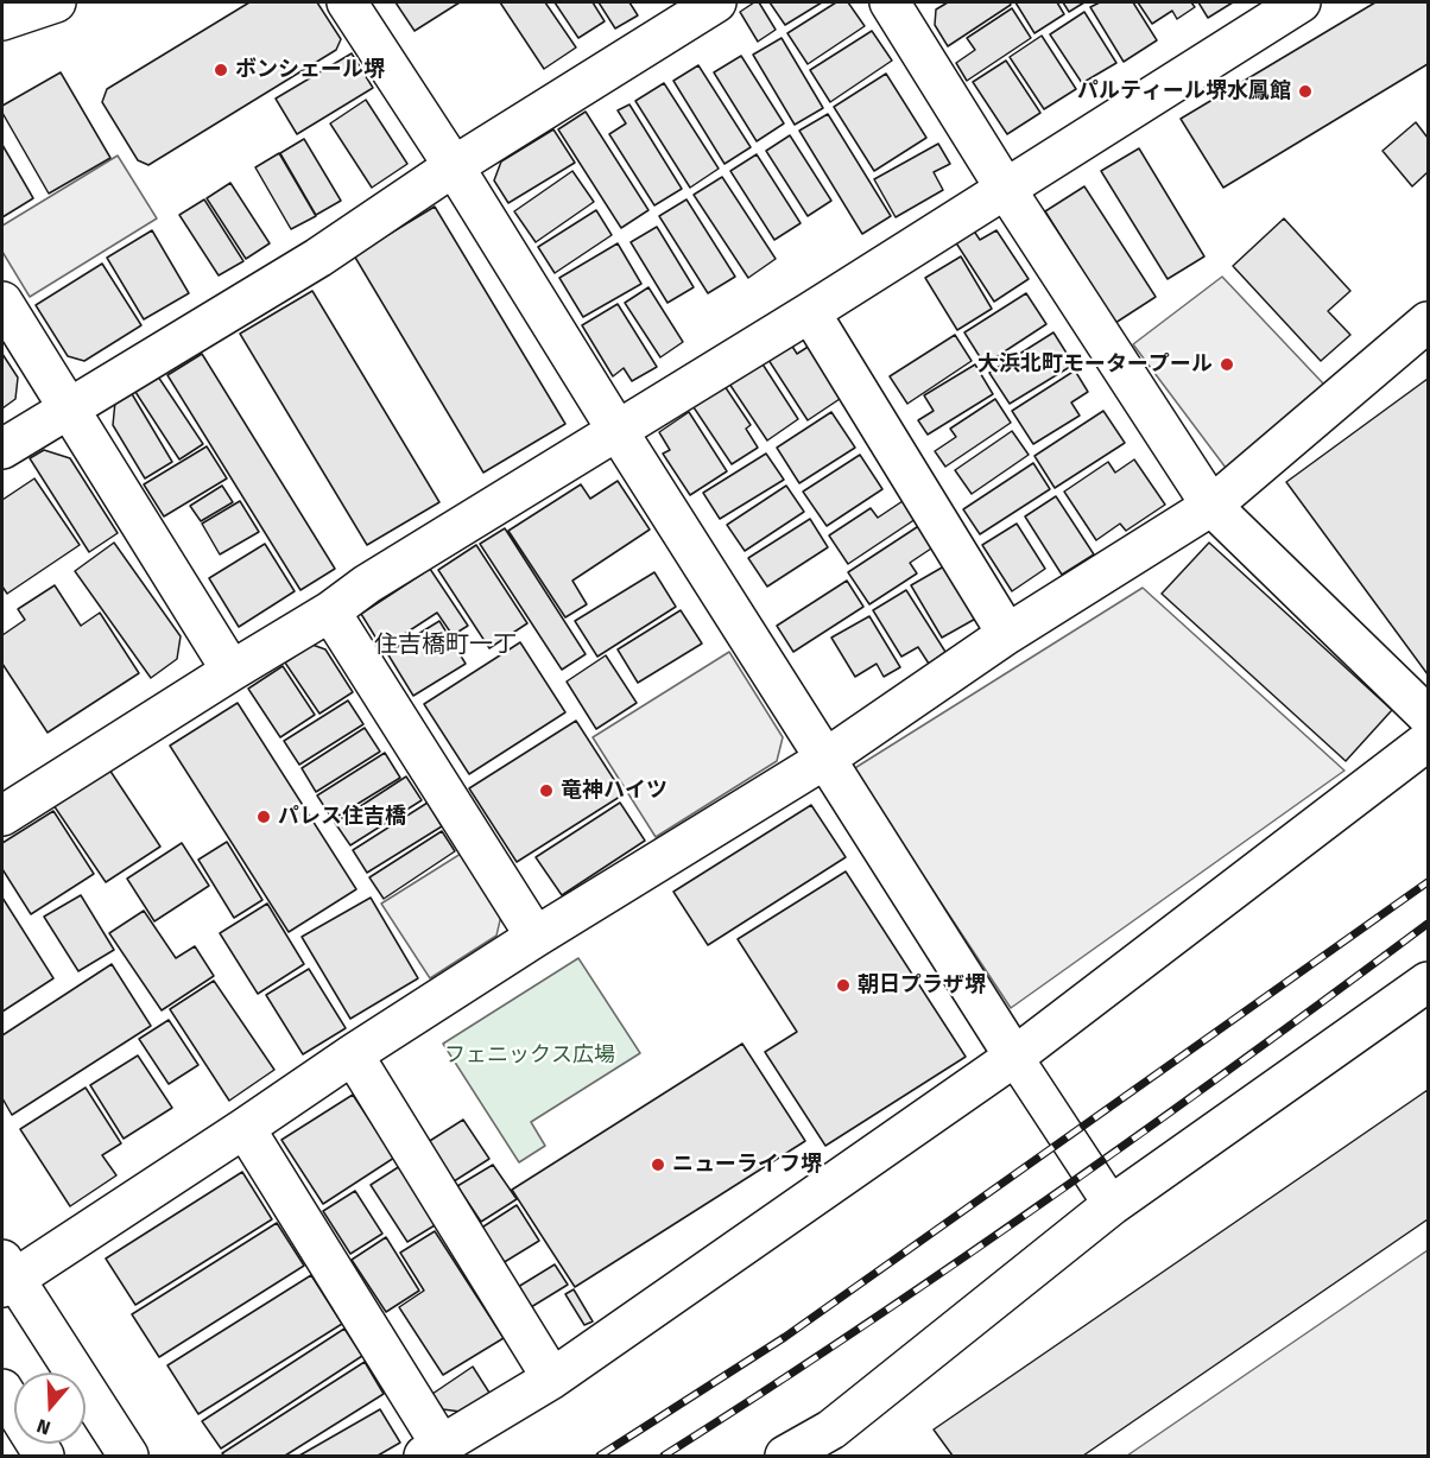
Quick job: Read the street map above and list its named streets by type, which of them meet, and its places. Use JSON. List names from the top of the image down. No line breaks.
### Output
{"districts":["住吉橋町一丁"],"parks":["フェニックス広場"],"places":["ボンシェール堺","パルティール堺水鳳館","大浜北町モータープール","竜神ハイツ","パレス住吉橋","朝日プラザ堺","ニューライフ堺"],"north":"bottom"}
